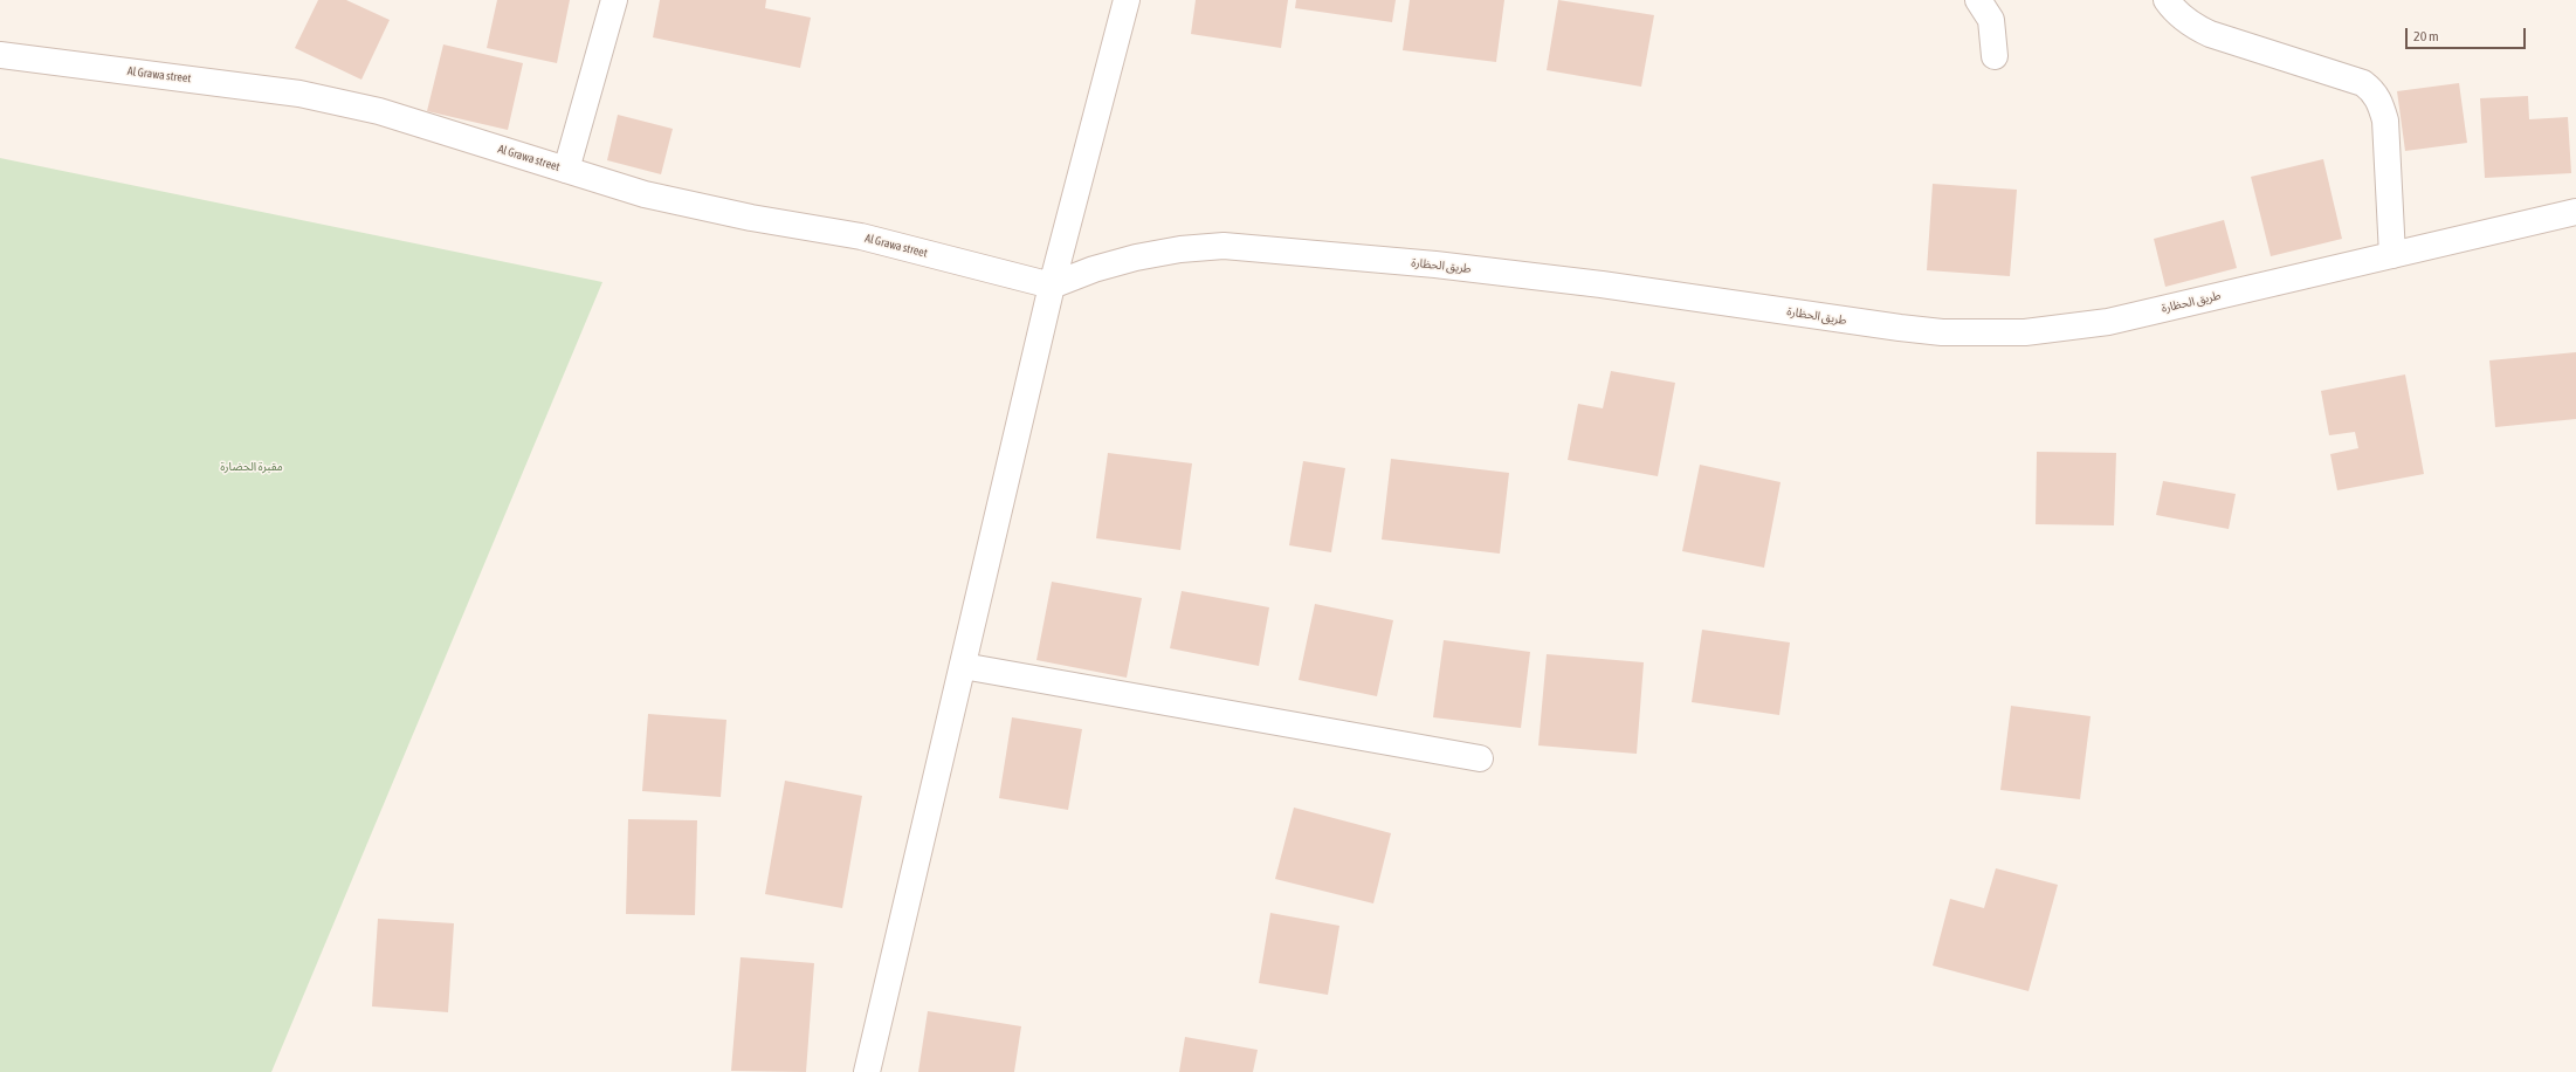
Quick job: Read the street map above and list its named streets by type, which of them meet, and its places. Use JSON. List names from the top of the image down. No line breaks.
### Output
{"streets":{"street":["Al Grawa street","طريق الحظارة"]},"crossings":[["Al Grawa street","طريق الحظارة"]],"parks":["مقبرة الحضارة"],"scale_bar":"20 m"}
